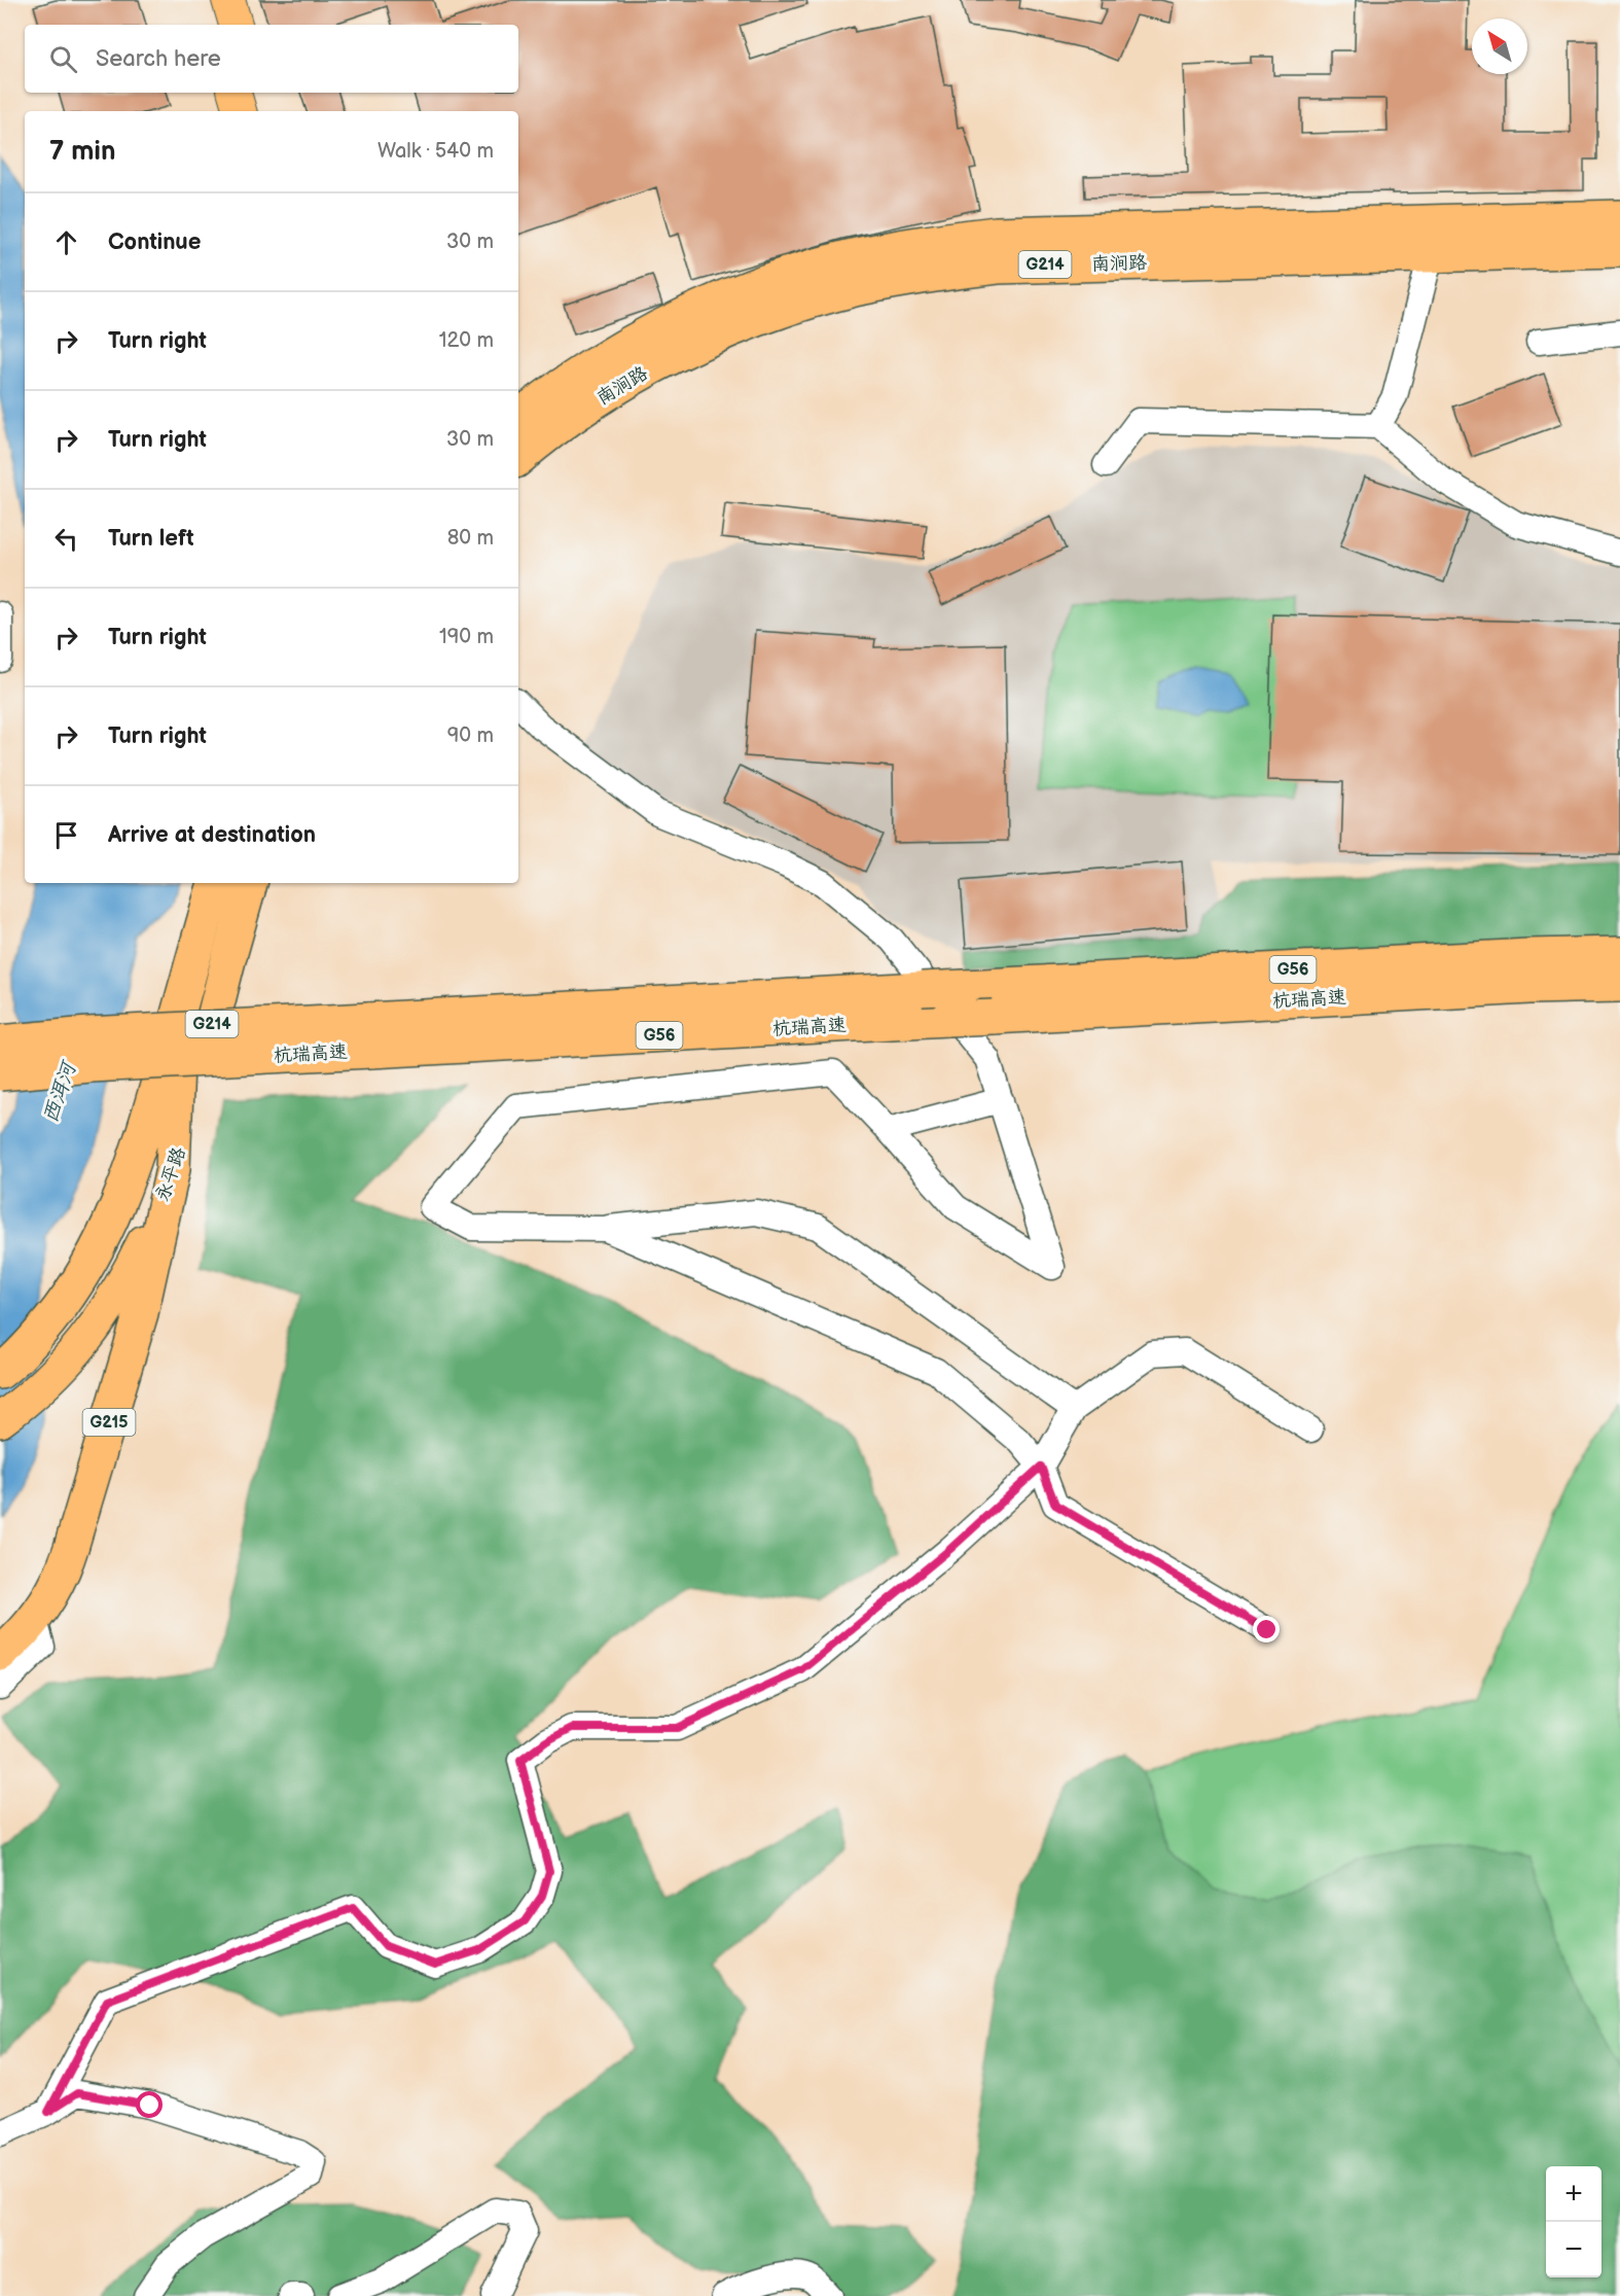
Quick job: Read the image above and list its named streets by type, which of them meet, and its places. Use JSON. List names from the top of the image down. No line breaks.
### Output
{"streets":{"highway":["南涧路","G214","G56","杭瑞高速","永平路","G215"]},"crossings":[["永平路","G215"]],"water":["西洱河"],"north":"top left","page":{"search":"Search here","heading":["7 min","Walk · 540 m"],"list":[["Continue","30 m"],["Turn right","120 m"],["Turn right","30 m"],["Turn left","80 m"],["Turn right","190 m"],["Turn right","90 m"],"Arrive at destination"],"map_buttons":["+","−"]}}
